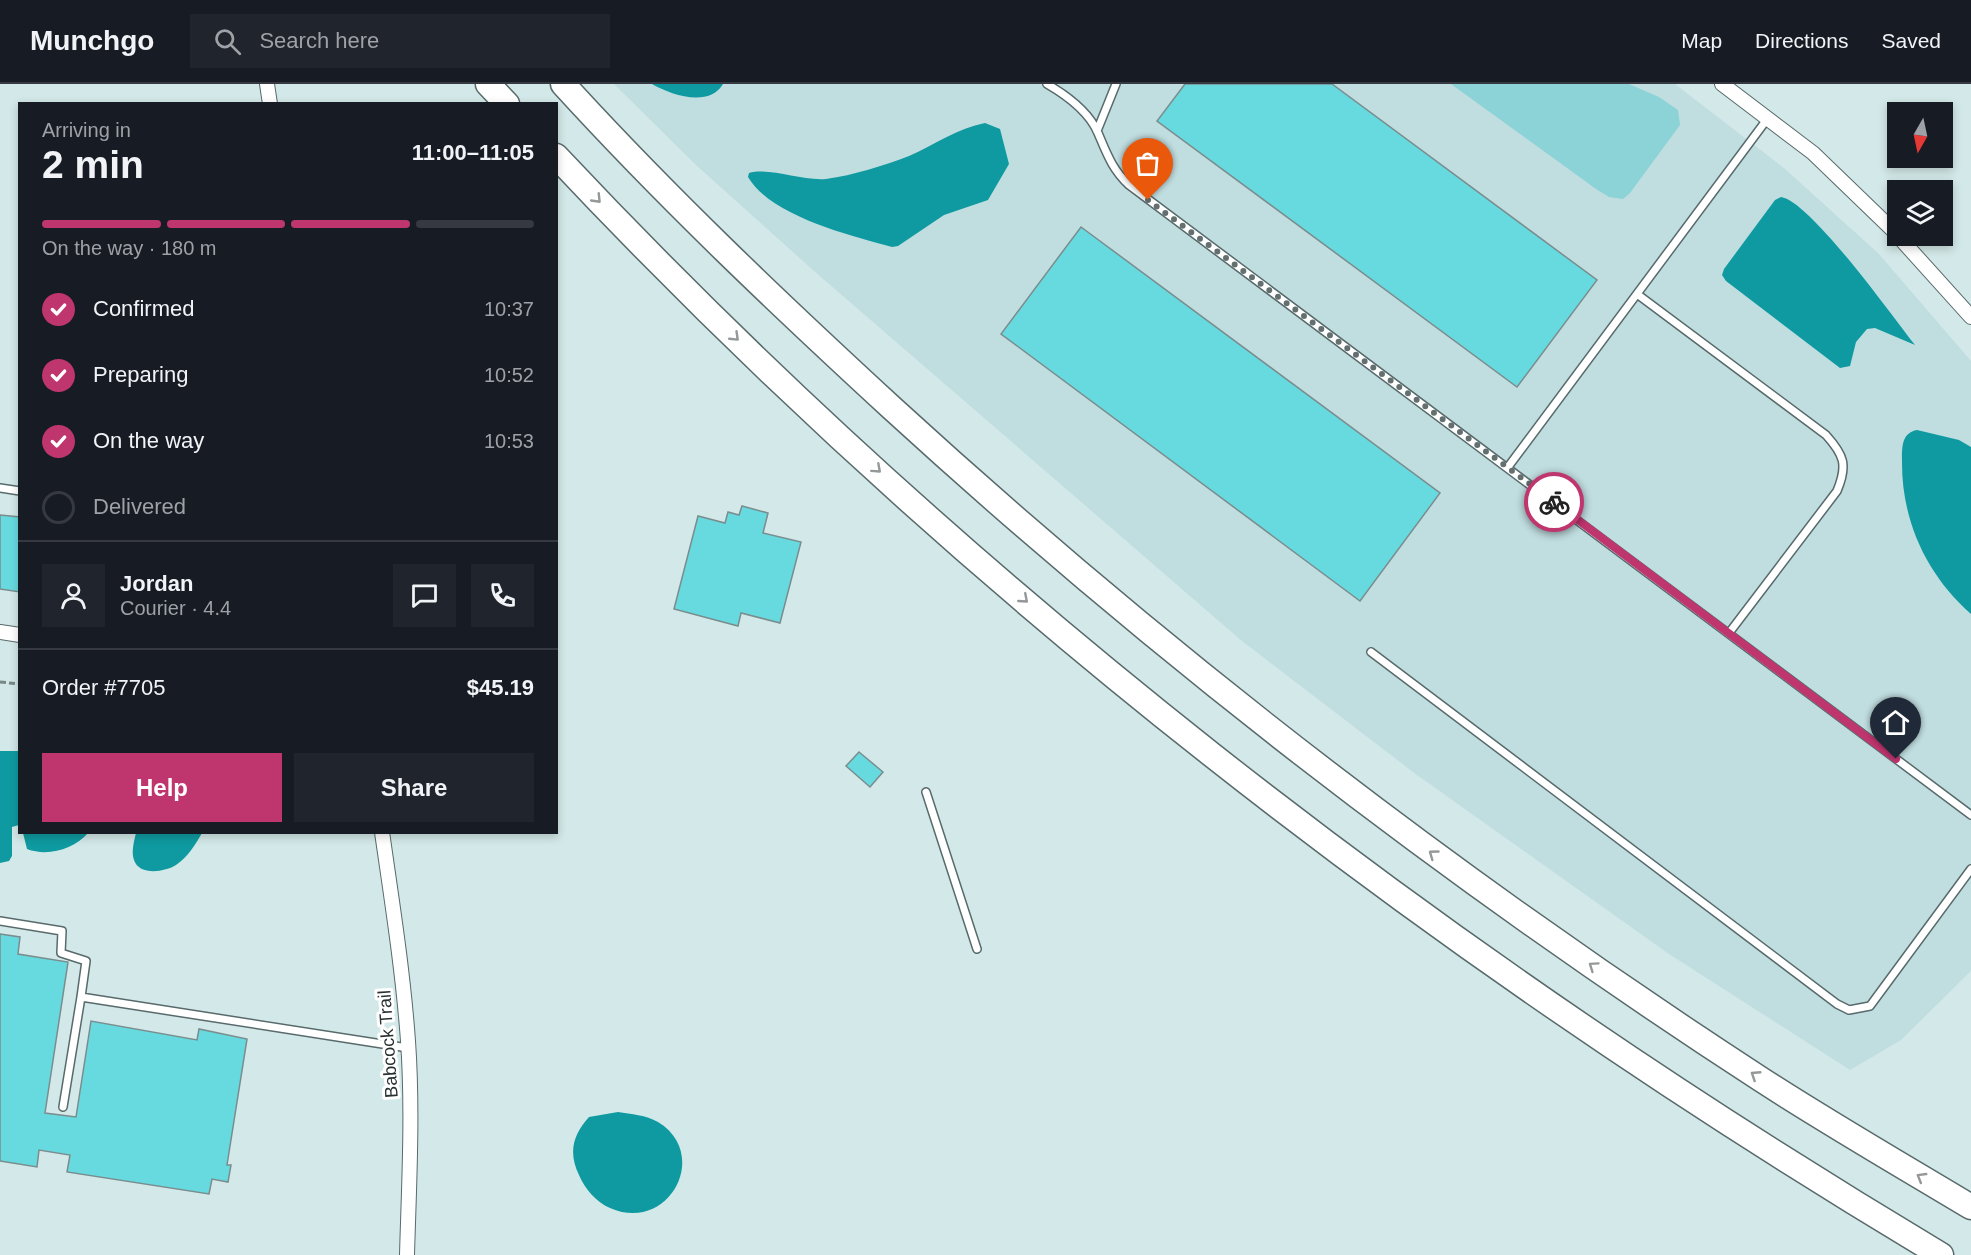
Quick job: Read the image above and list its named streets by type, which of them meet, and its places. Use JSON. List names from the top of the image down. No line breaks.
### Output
{"streets":{"street":["Babcock Trail"]},"north":"bottom","page":{"header":"Munchgo","search":"Search here","nav":["Map","Directions","Saved"],"heading":["2 min","Arriving in","11:00–11:05"],"panel":["Jordan","Courier · 4.4","Order #7705","$45.19"],"bar":"On the way · 180 m","list":[["Confirmed","10:37"],["Preparing","10:52"],["On the way","10:53"],"Delivered"],"buttons":["Help","Share"]}}
